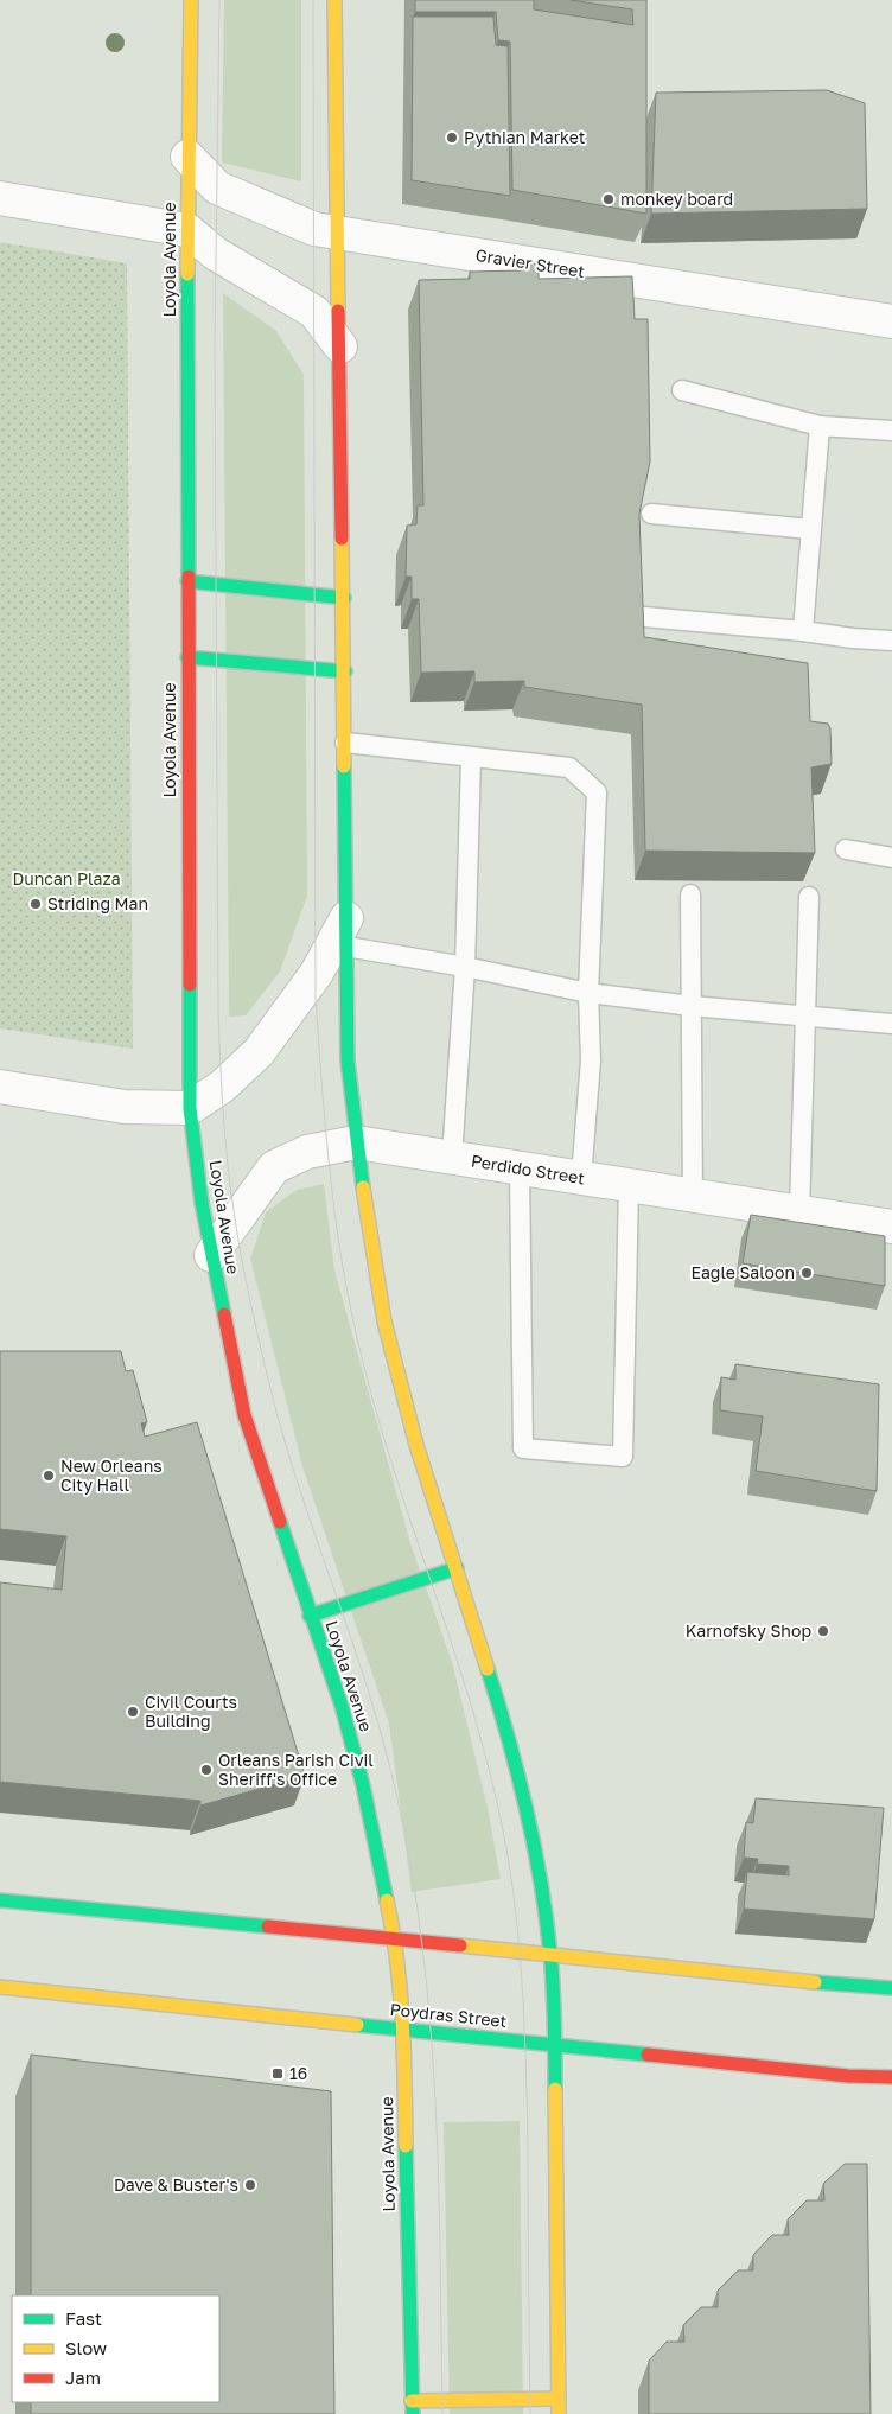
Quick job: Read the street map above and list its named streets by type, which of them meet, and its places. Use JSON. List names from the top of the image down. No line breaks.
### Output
{"streets":{"main road":["Loyola Avenue","Poydras Street"],"street":["Gravier Street","Perdido Street"]},"crossings":[["Loyola Avenue","Gravier Street"],["Loyola Avenue","Perdido Street"],["Loyola Avenue","Poydras Street"]],"parks":["Duncan Plaza"],"places":{"other":["Pythian Market","monkey board","Striding Man","Eagle Saloon","New Orleans City Hall","Karnofsky Shop","Civil Courts Building","Orleans Parish Civil Sheriff's Office","Dave & Buster's"],"transit":["16"]},"legend":["Fast","Slow","Jam"]}
